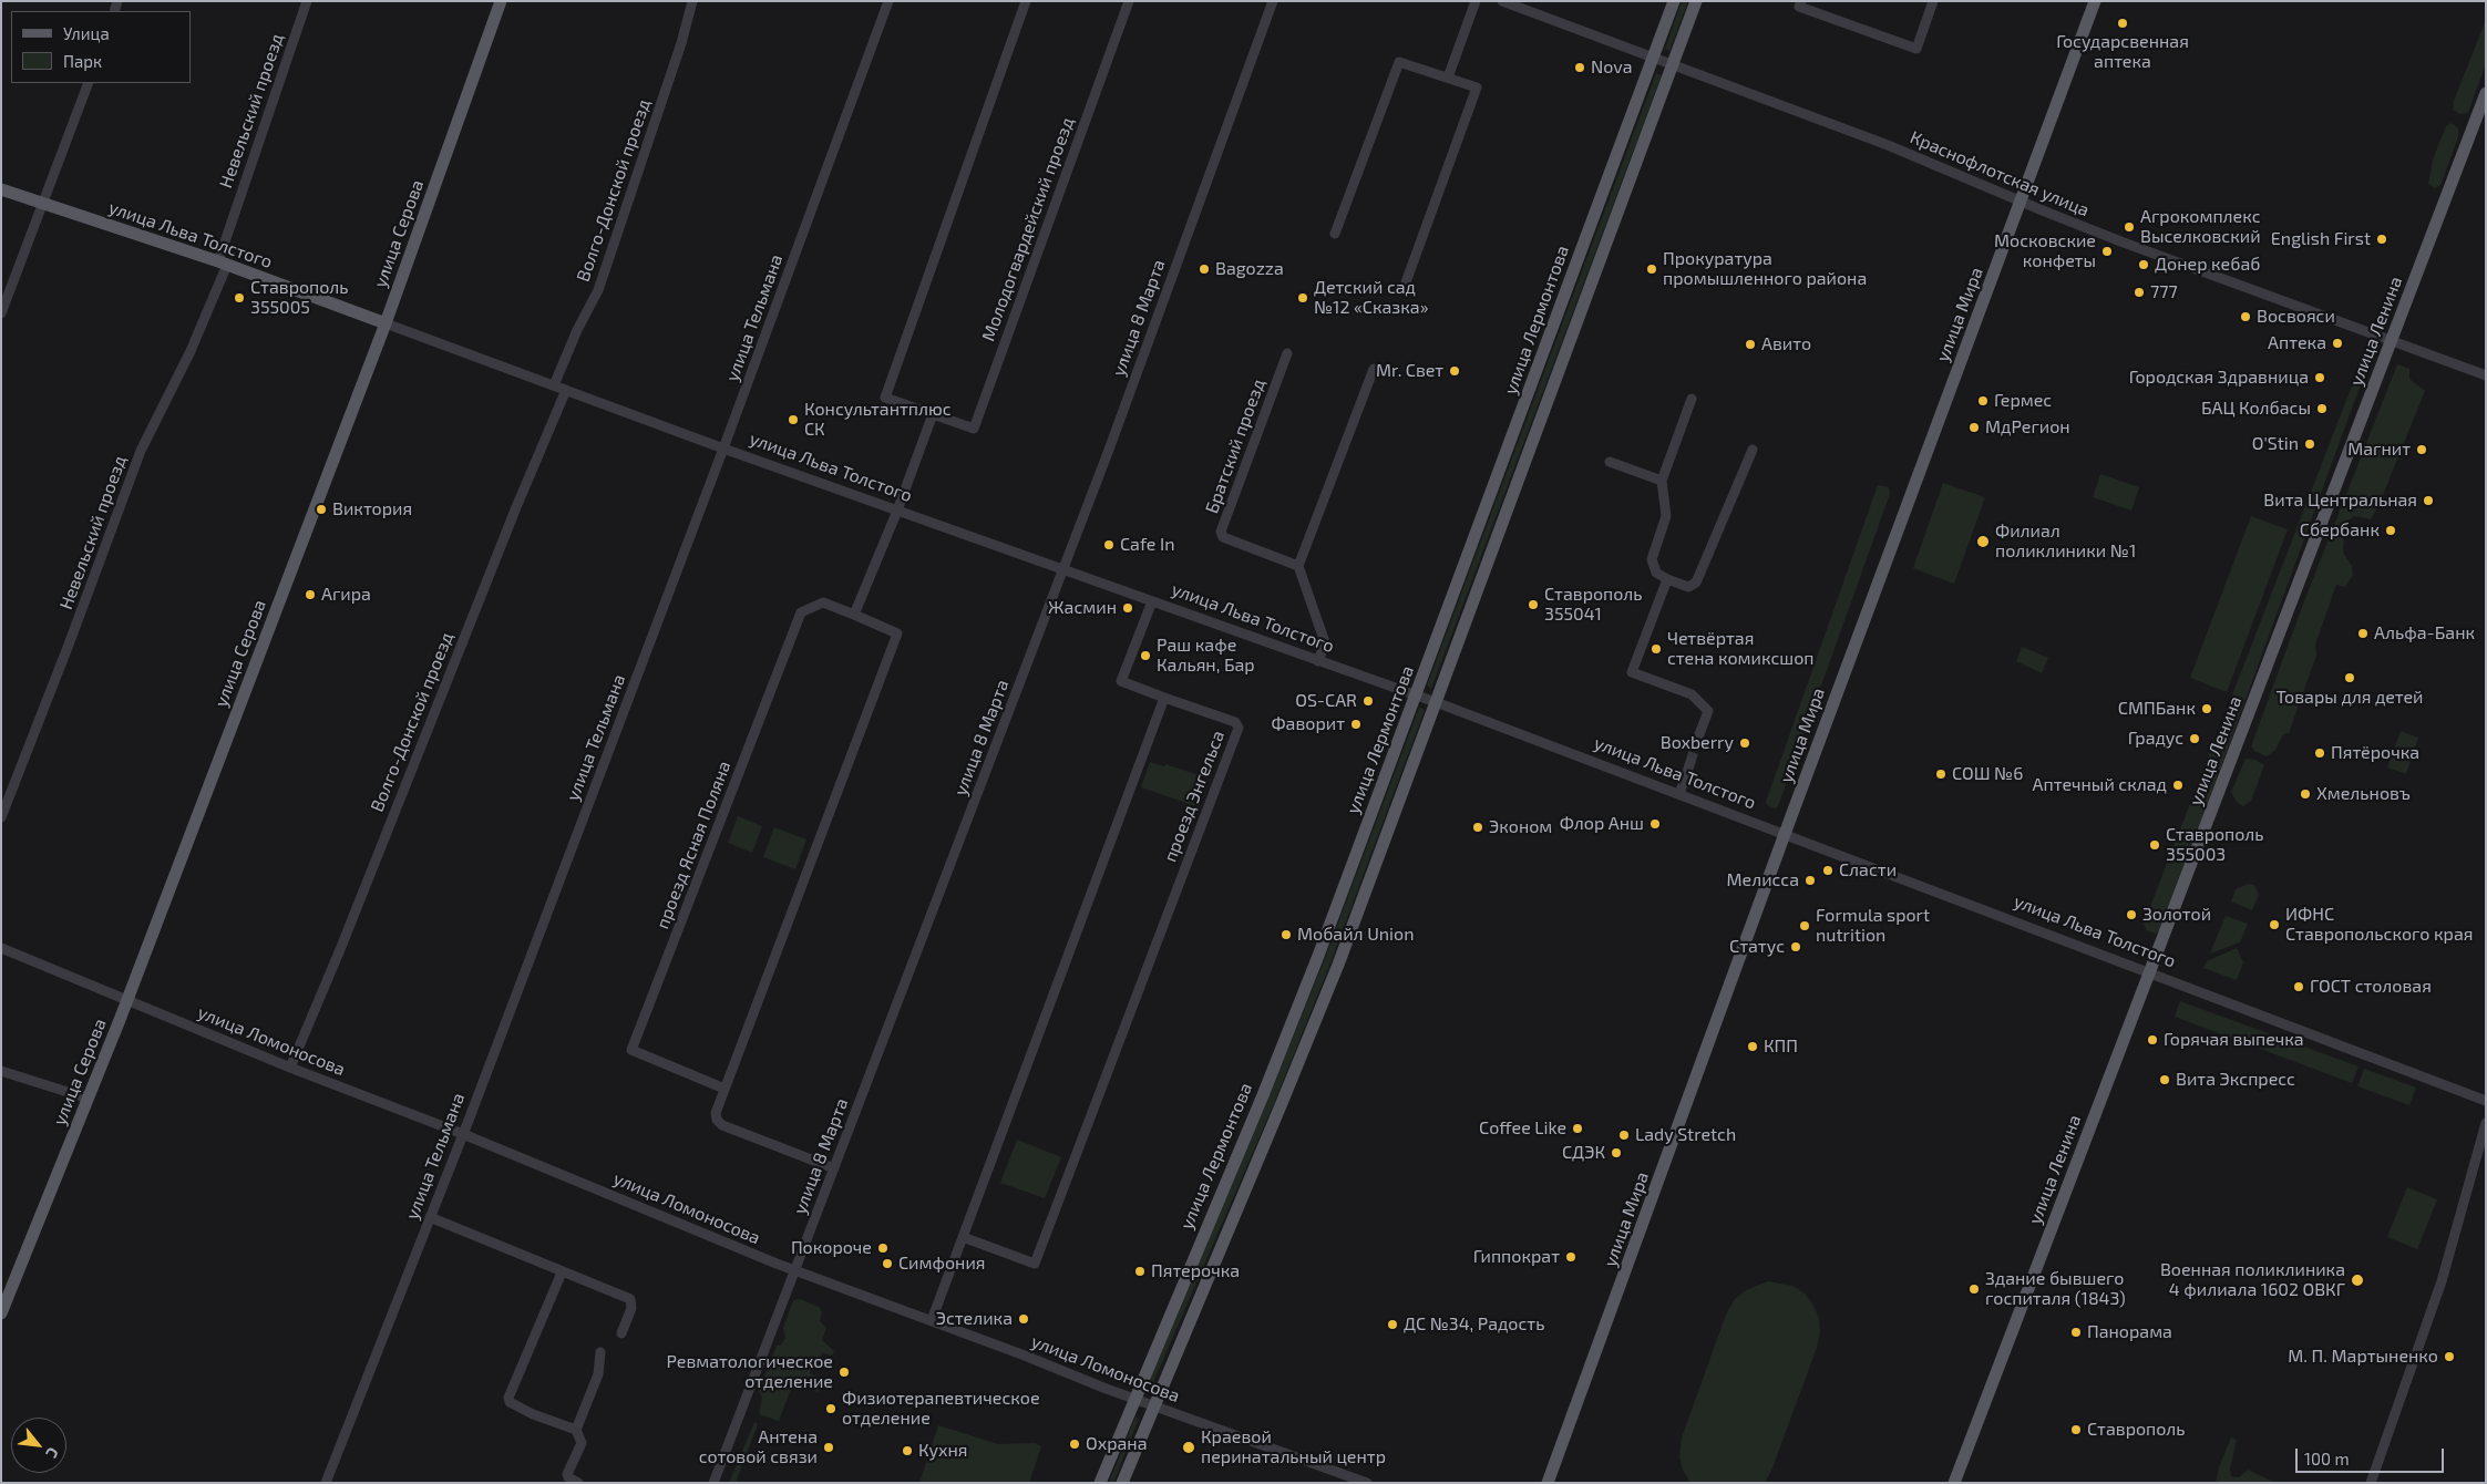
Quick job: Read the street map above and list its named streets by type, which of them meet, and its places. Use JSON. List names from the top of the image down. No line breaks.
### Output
{"streets":{"main road":["улица Серова","улица Льва Толстого","улица Мира","улица Лермонтова","улица Ленина"],"street":["Невельский проезд","Краснофлотская улица","Волго-Донской проезд","Молодогвардейский проезд","улица Тельмана","улица 8 Марта","Братский проезд","проезд Энгельса","проезд Ясная Поляна","улица Ломоносова"]},"crossings":[["Невельский проезд","улица Льва Толстого"],["Краснофлотская улица","улица Мира"],["Краснофлотская улица","улица Лермонтова"],["Краснофлотская улица","улица Ленина"],["Волго-Донской проезд","улица Льва Толстого"],["Волго-Донской проезд","улица Ломоносова"],["улица Серова","улица Льва Толстого"],["улица Серова","улица Ломоносова"],["улица Льва Толстого","улица Мира"],["улица Льва Толстого","улица Тельмана"],["улица Льва Толстого","улица 8 Марта"],["улица Льва Толстого","улица Лермонтова"],["улица Льва Толстого","улица Ленина"],["улица Тельмана","улица Ломоносова"],["улица 8 Марта","проезд Ясная Поляна"],["улица 8 Марта","улица Ломоносова"],["улица Лермонтова","улица Ломоносова"]],"places":["Государсвенная аптека","Nova","Агрокомплекс Выселковский","English First","Московские конфеты","Донер кебаб","Bagozza","Прокуратура промышленного района","777","Ставрополь 355005","Детский сад №12 «Сказка»","Восвояси","Аптека","Авито","Mr. Свет","Городская Здравница","Гермес","БАЦ Колбасы","Консультантплюс СК","МдРегион","O'Stin","Магнит","Вита Центральная","Виктория","Сбербанк","Филиал поликлиники №1","Cafe In","Агира","Ставрополь 355041","Жасмин","Альфа-Банк","Четвёртая стена комиксшоп","Раш кафе Кальян, Бар","Товары для детей","OS-CAR","СМПБанк","Фаворит","Градус","Boxberry","Пятёрочка","СОШ №6","Аптечный склад","Хмельновъ","Флор Анш","Эконом","Ставрополь 355003","Сласти","Мелисса","Золотой","ИФНС Ставропольского края","Formula sport nutrition","Мобайл Union","Статус","ГОСТ столовая","Горячая выпечка","КПП","Вита Экспресс","Coffee Like","Lady Stretch","СДЭК","Покороче","Гиппократ","Симфония","Пятерочка","Военная поликлиника 4 филиала 1602 ОВКГ","Здание бывшего госпиталя (1843)","Эстелика","ДС №34, Радость","Панорама","М. П. Мартыненко","Ревматологическое отделение","Физиотерапевтическое отделение","Ставрополь","Охрана","Антена сотовой связи","Краевой перинатальный центр","Кухня"],"legend":["Улица","Парк"],"scale_bar":"100 m","north":"bottom right"}
